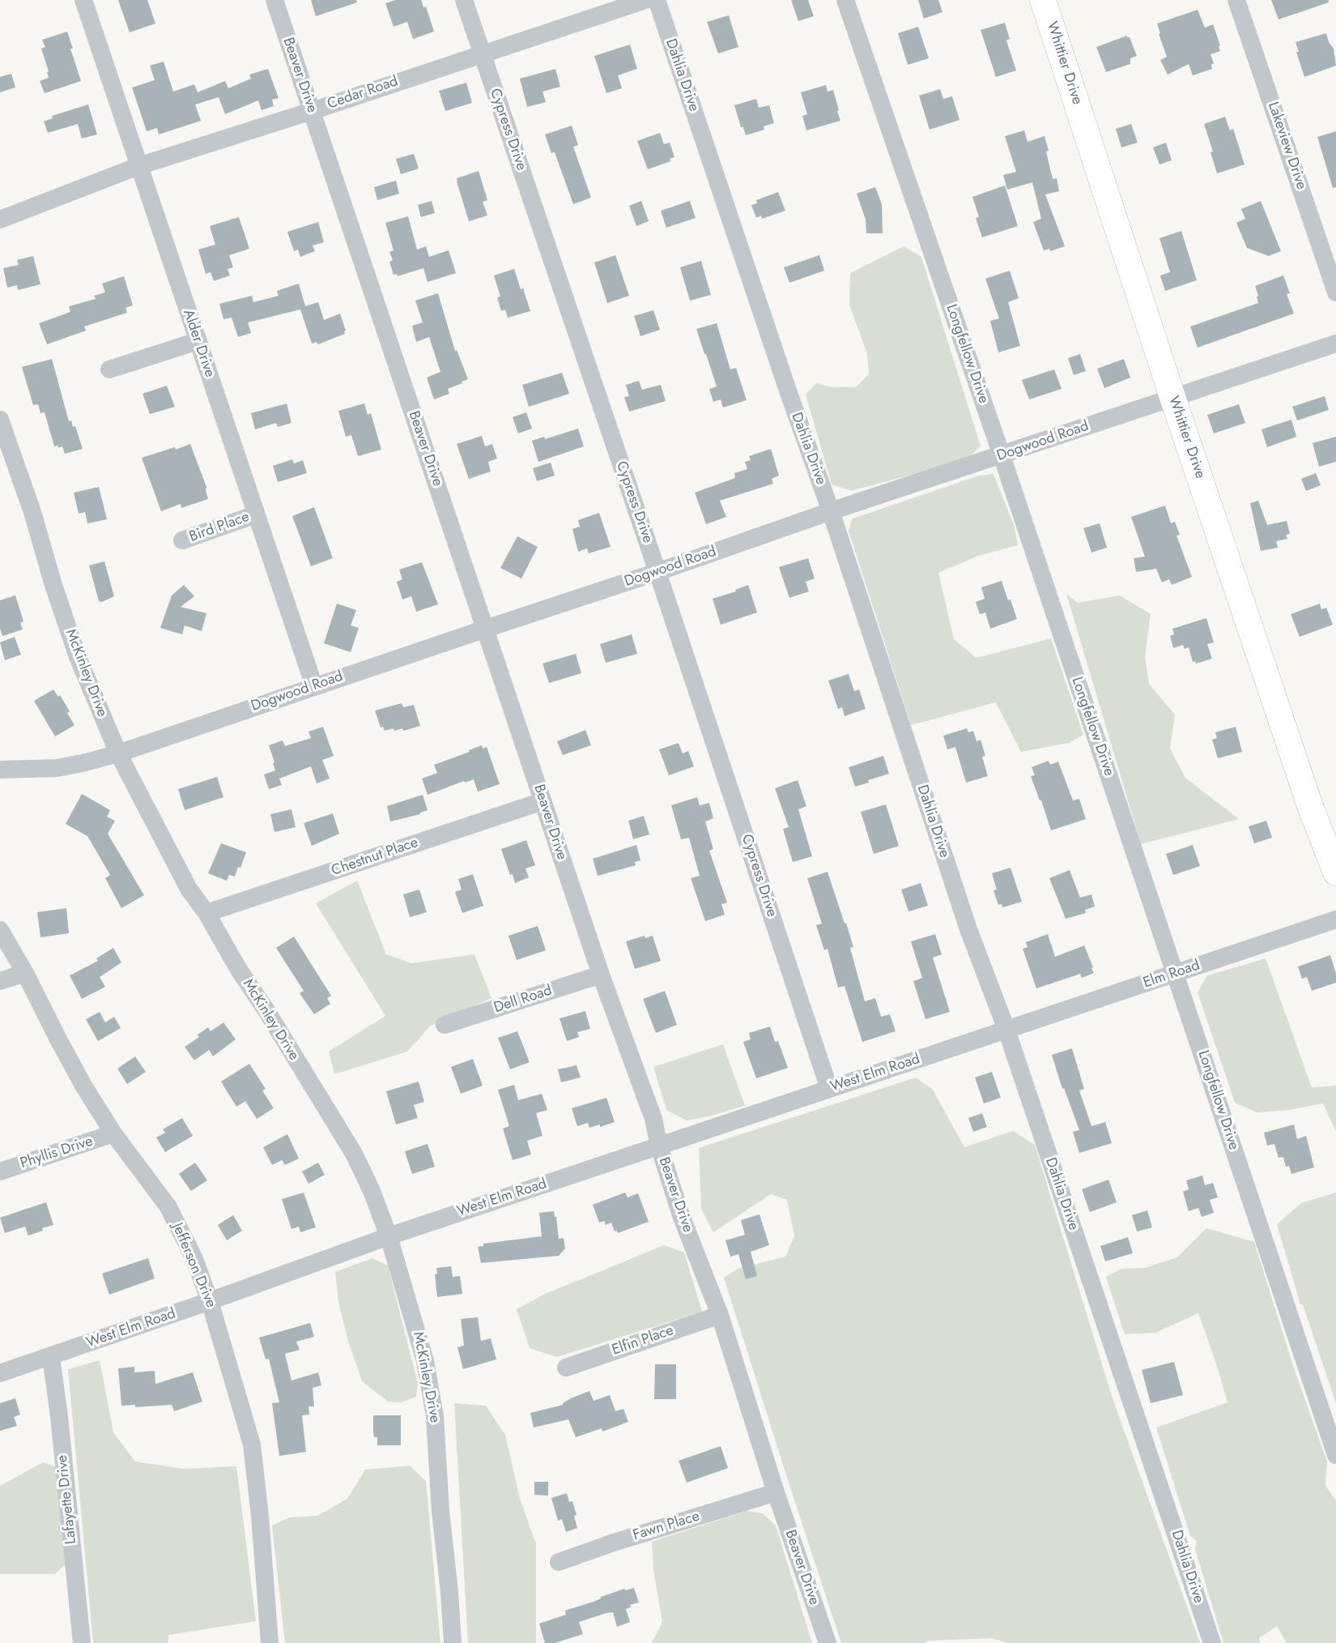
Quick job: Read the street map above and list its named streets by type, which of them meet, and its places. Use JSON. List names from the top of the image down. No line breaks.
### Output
{"streets":{"street":["Whittier Drive","Beaver Drive","Dahlia Drive","Cedar Road","Cypress Drive","Lakeview Drive","Alder Drive","Longfellow Drive","Dogwood Road","Bird Place","McKinley Drive","Chestnut Place","Elm Road","Dell Road","West Elm Road","Phyllis Drive","Jefferson Drive","Elfin Place","Lafayette Drive","Fawn Place"]},"crossings":[["Whittier Drive","Dogwood Road"],["Beaver Drive","Cedar Road"],["Beaver Drive","Dogwood Road"],["Beaver Drive","Chestnut Place"],["Beaver Drive","Dell Road"],["Beaver Drive","West Elm Road"],["Beaver Drive","Elfin Place"],["Beaver Drive","Fawn Place"],["Dahlia Drive","Dogwood Road"],["Dahlia Drive","Elm Road"],["Dahlia Drive","West Elm Road"],["Cedar Road","Cypress Drive"],["Cedar Road","Alder Drive"],["Cypress Drive","Dogwood Road"],["Cypress Drive","West Elm Road"],["Alder Drive","Dogwood Road"],["Alder Drive","Bird Place"],["Longfellow Drive","Dogwood Road"],["Longfellow Drive","Elm Road"],["Dogwood Road","McKinley Drive"],["McKinley Drive","Chestnut Place"],["McKinley Drive","West Elm Road"],["Elm Road","West Elm Road"],["West Elm Road","Jefferson Drive"],["West Elm Road","Lafayette Drive"],["Phyllis Drive","Jefferson Drive"]]}
